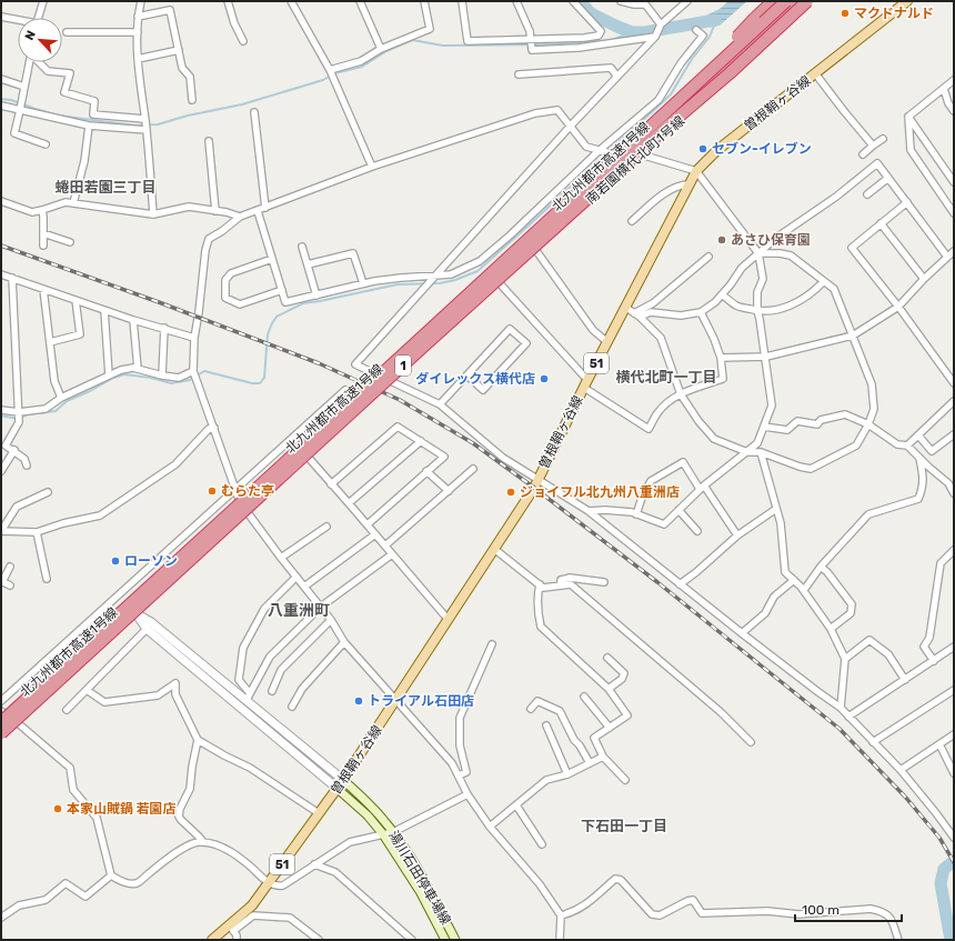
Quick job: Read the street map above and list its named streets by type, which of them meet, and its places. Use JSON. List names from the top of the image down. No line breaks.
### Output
{"streets":{"highway":["北九州都市高速1号線","1"],"main road":["曽根鞘ヶ谷線","51","湯川石田停車場線"],"street":["南若園横代北町1号線"]},"crossings":[["曽根鞘ヶ谷線","湯川石田停車場線"]],"districts":["蜷田若園三丁目","横代北町一丁目","八重洲町","下石田一丁目"],"places":["マクドナルド","セブン-イレブン","あさひ保育園","ダイレックス横代店","むらた亭","ジョイフル北九州八重洲店","ローソン","トライアル石田店","本家山賊鍋 若園店"],"scale_bar":"100 m","north":"top left"}
